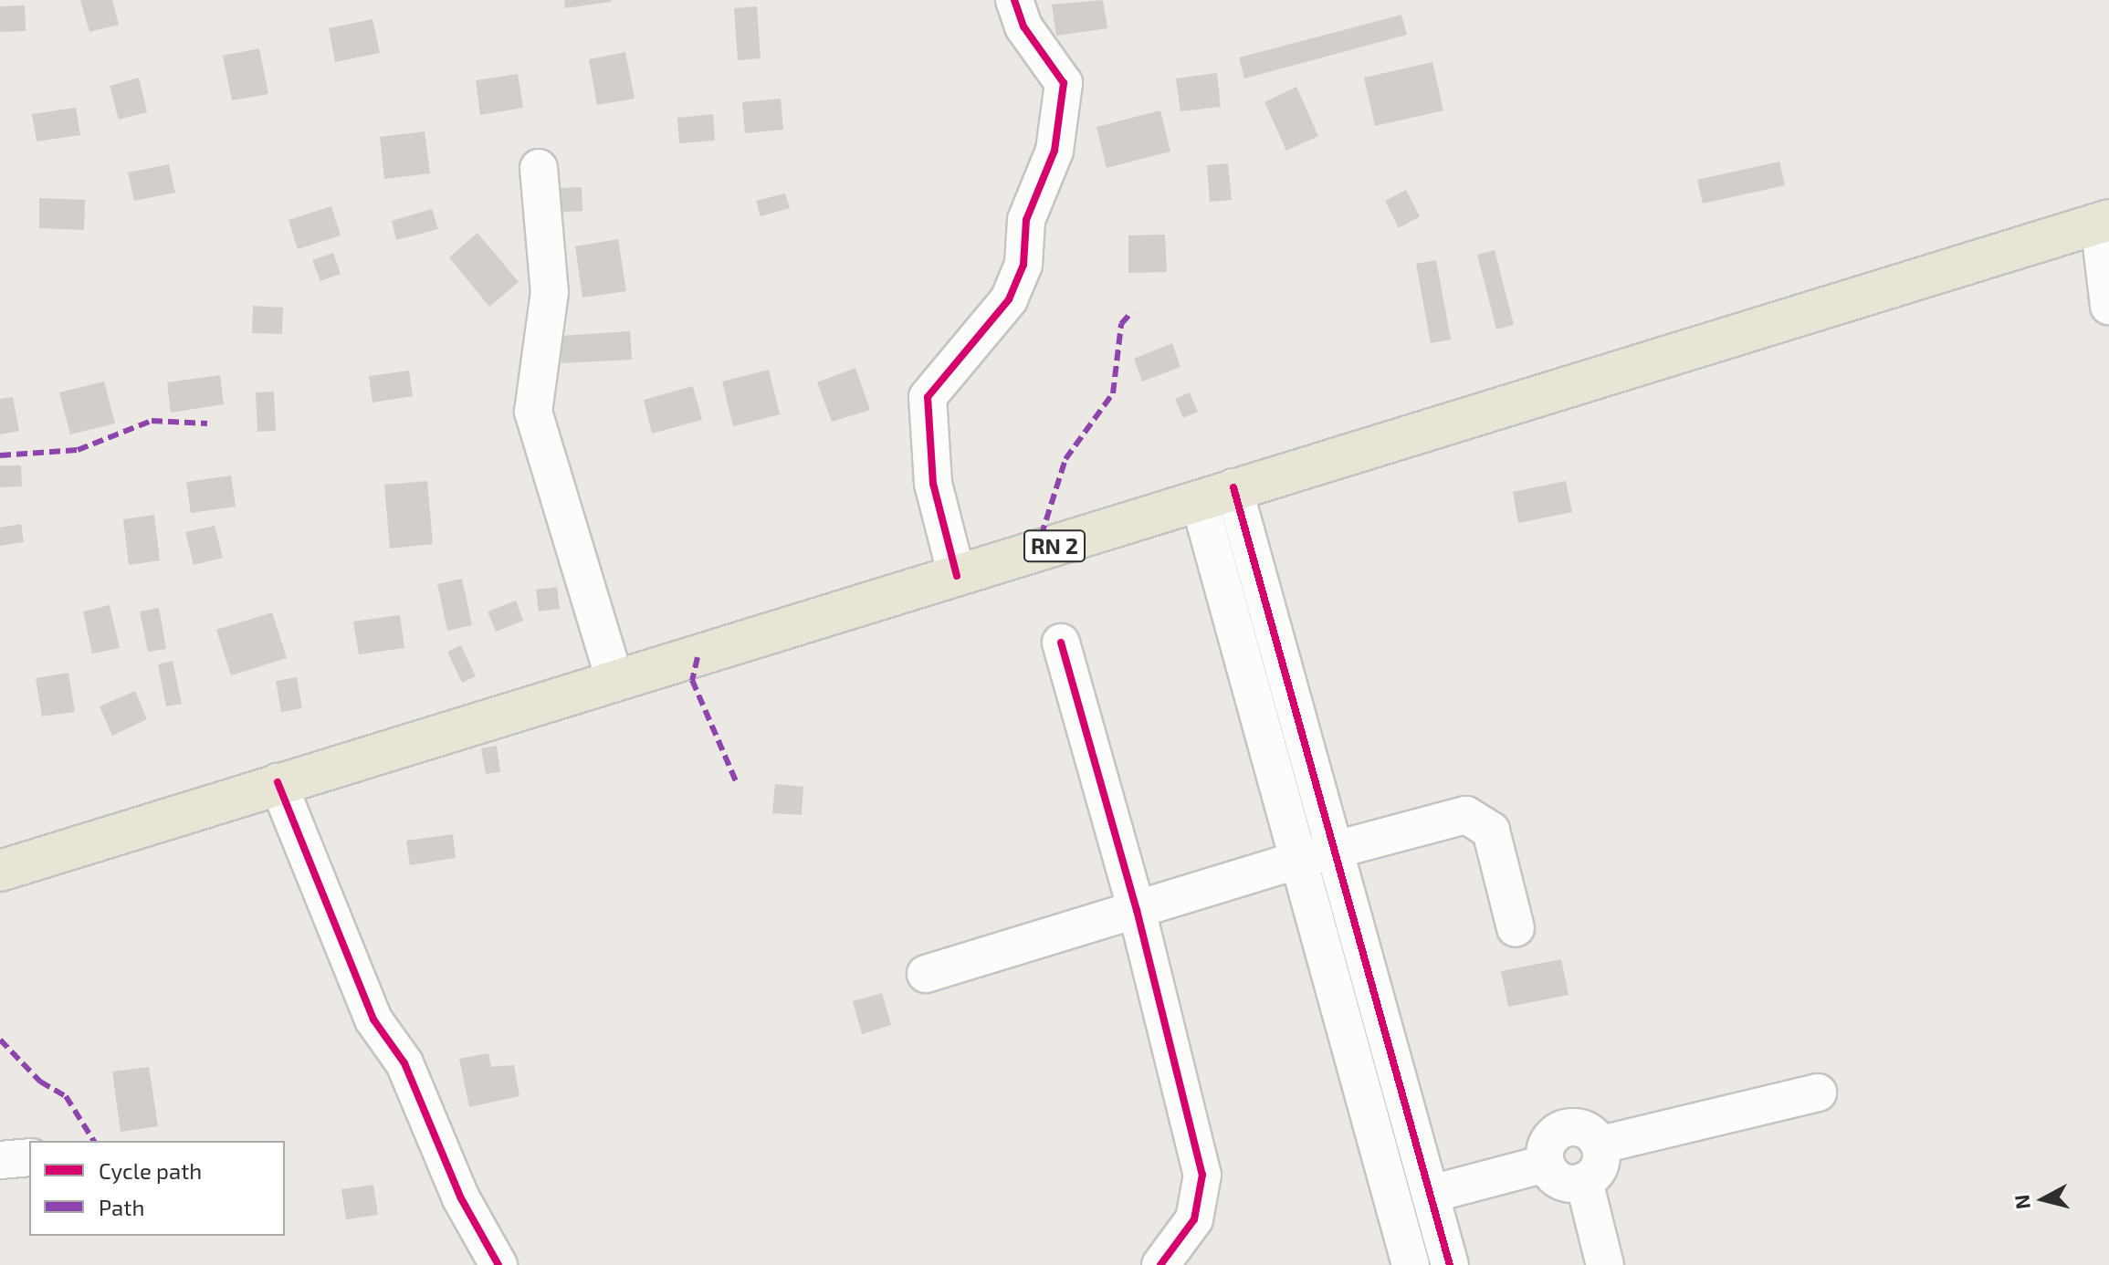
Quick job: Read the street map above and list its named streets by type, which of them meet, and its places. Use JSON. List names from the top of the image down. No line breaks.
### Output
{"streets":{"main road":["RN 2"]},"legend":["Cycle path","Path"],"north":"left"}
